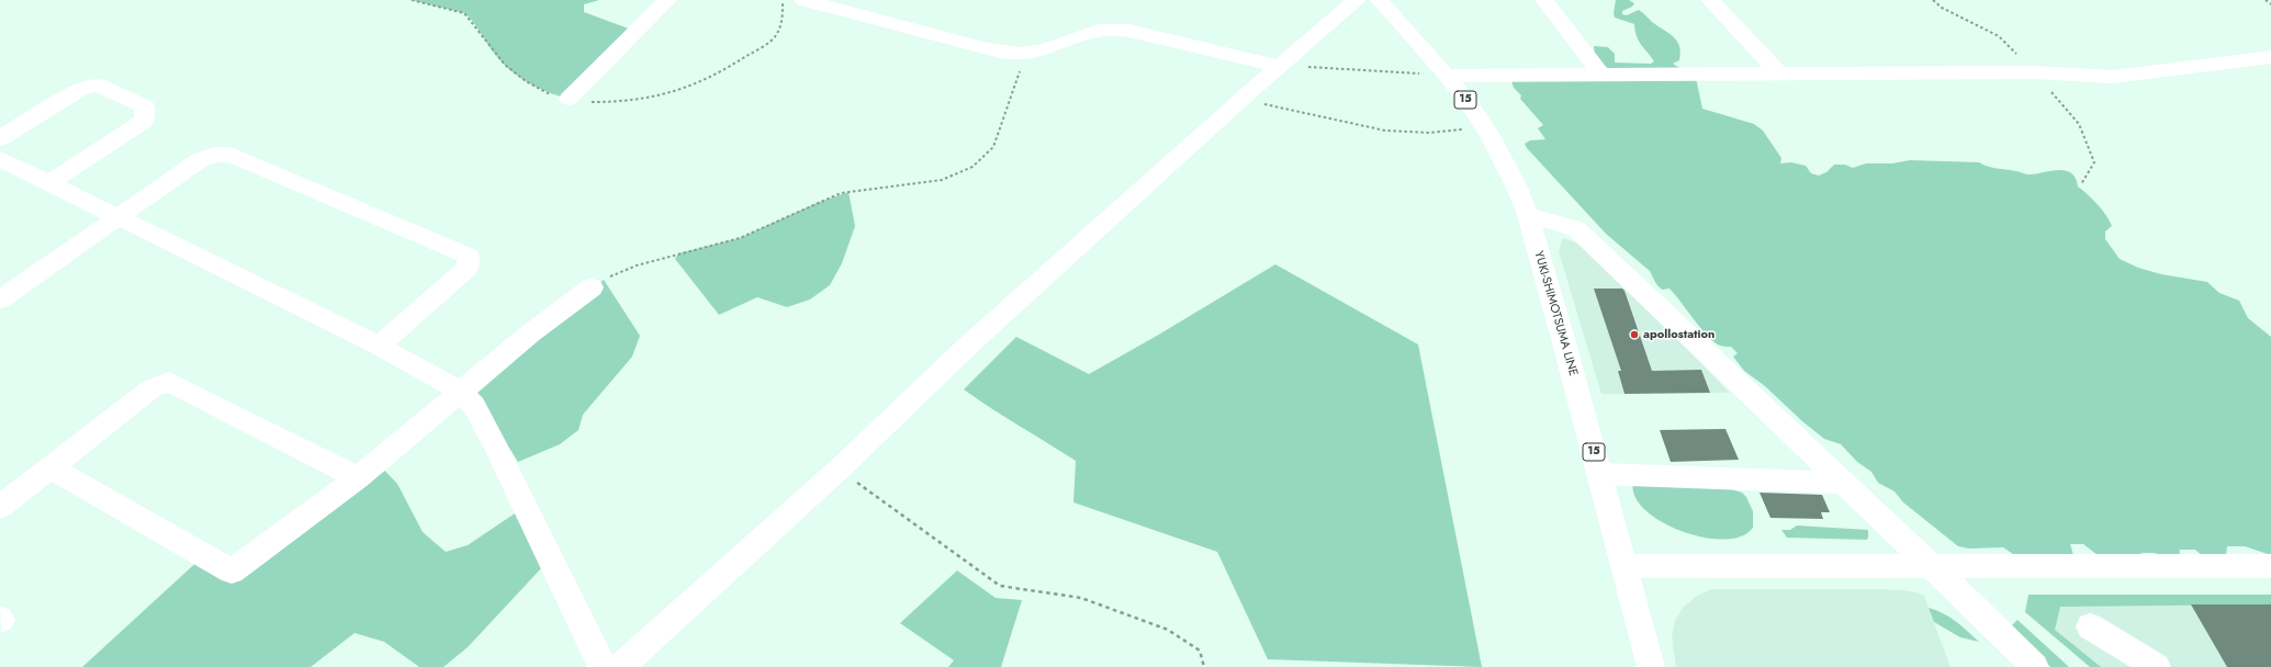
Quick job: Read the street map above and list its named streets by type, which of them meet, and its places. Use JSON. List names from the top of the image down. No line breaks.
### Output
{"streets":{"street":["15","YUKI-SHIMOTSUMA LINE"]},"places":["apollostation"]}
